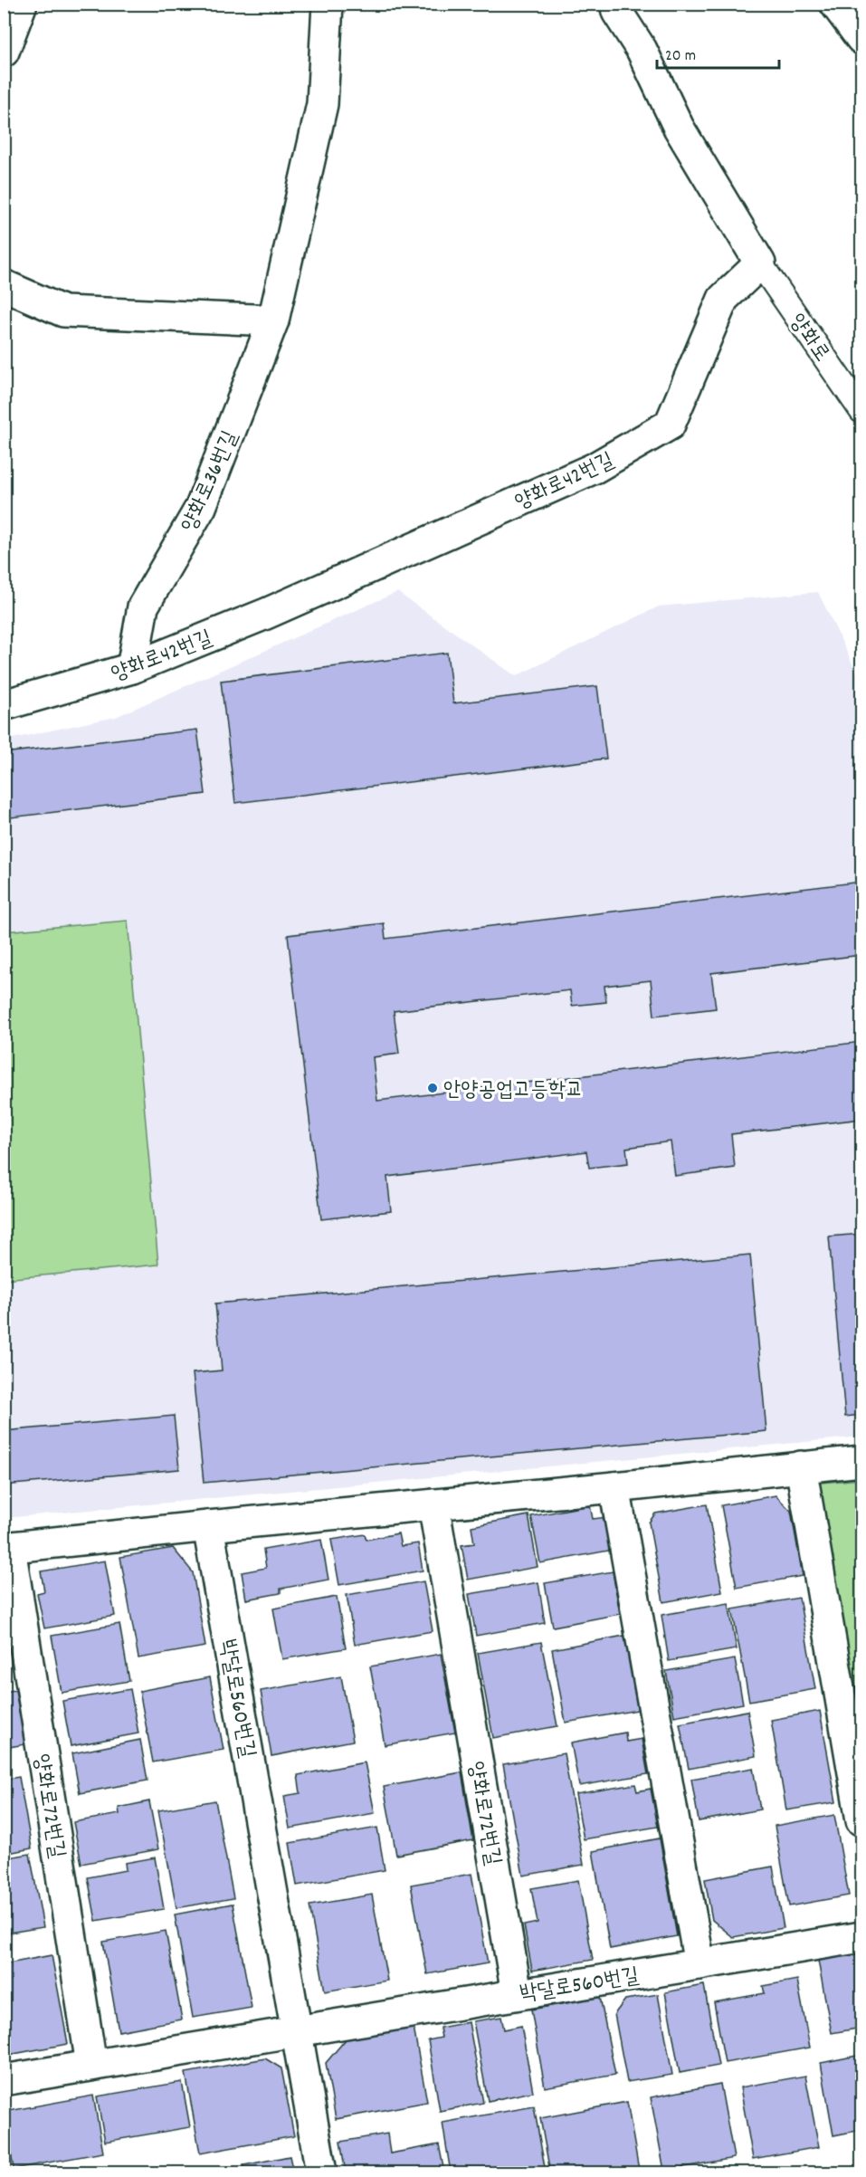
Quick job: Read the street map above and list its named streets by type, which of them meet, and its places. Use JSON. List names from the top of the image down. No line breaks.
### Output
{"streets":{"street":["양화로42번길","양화로36번길","박달로560번길","양화로72번길"],"lane":["양화로"]},"crossings":[["양화로","양화로42번길"],["양화로42번길","양화로36번길"],["박달로560번길","양화로72번길"]],"places":["안양공업고등학교"],"scale_bar":"20 m"}
